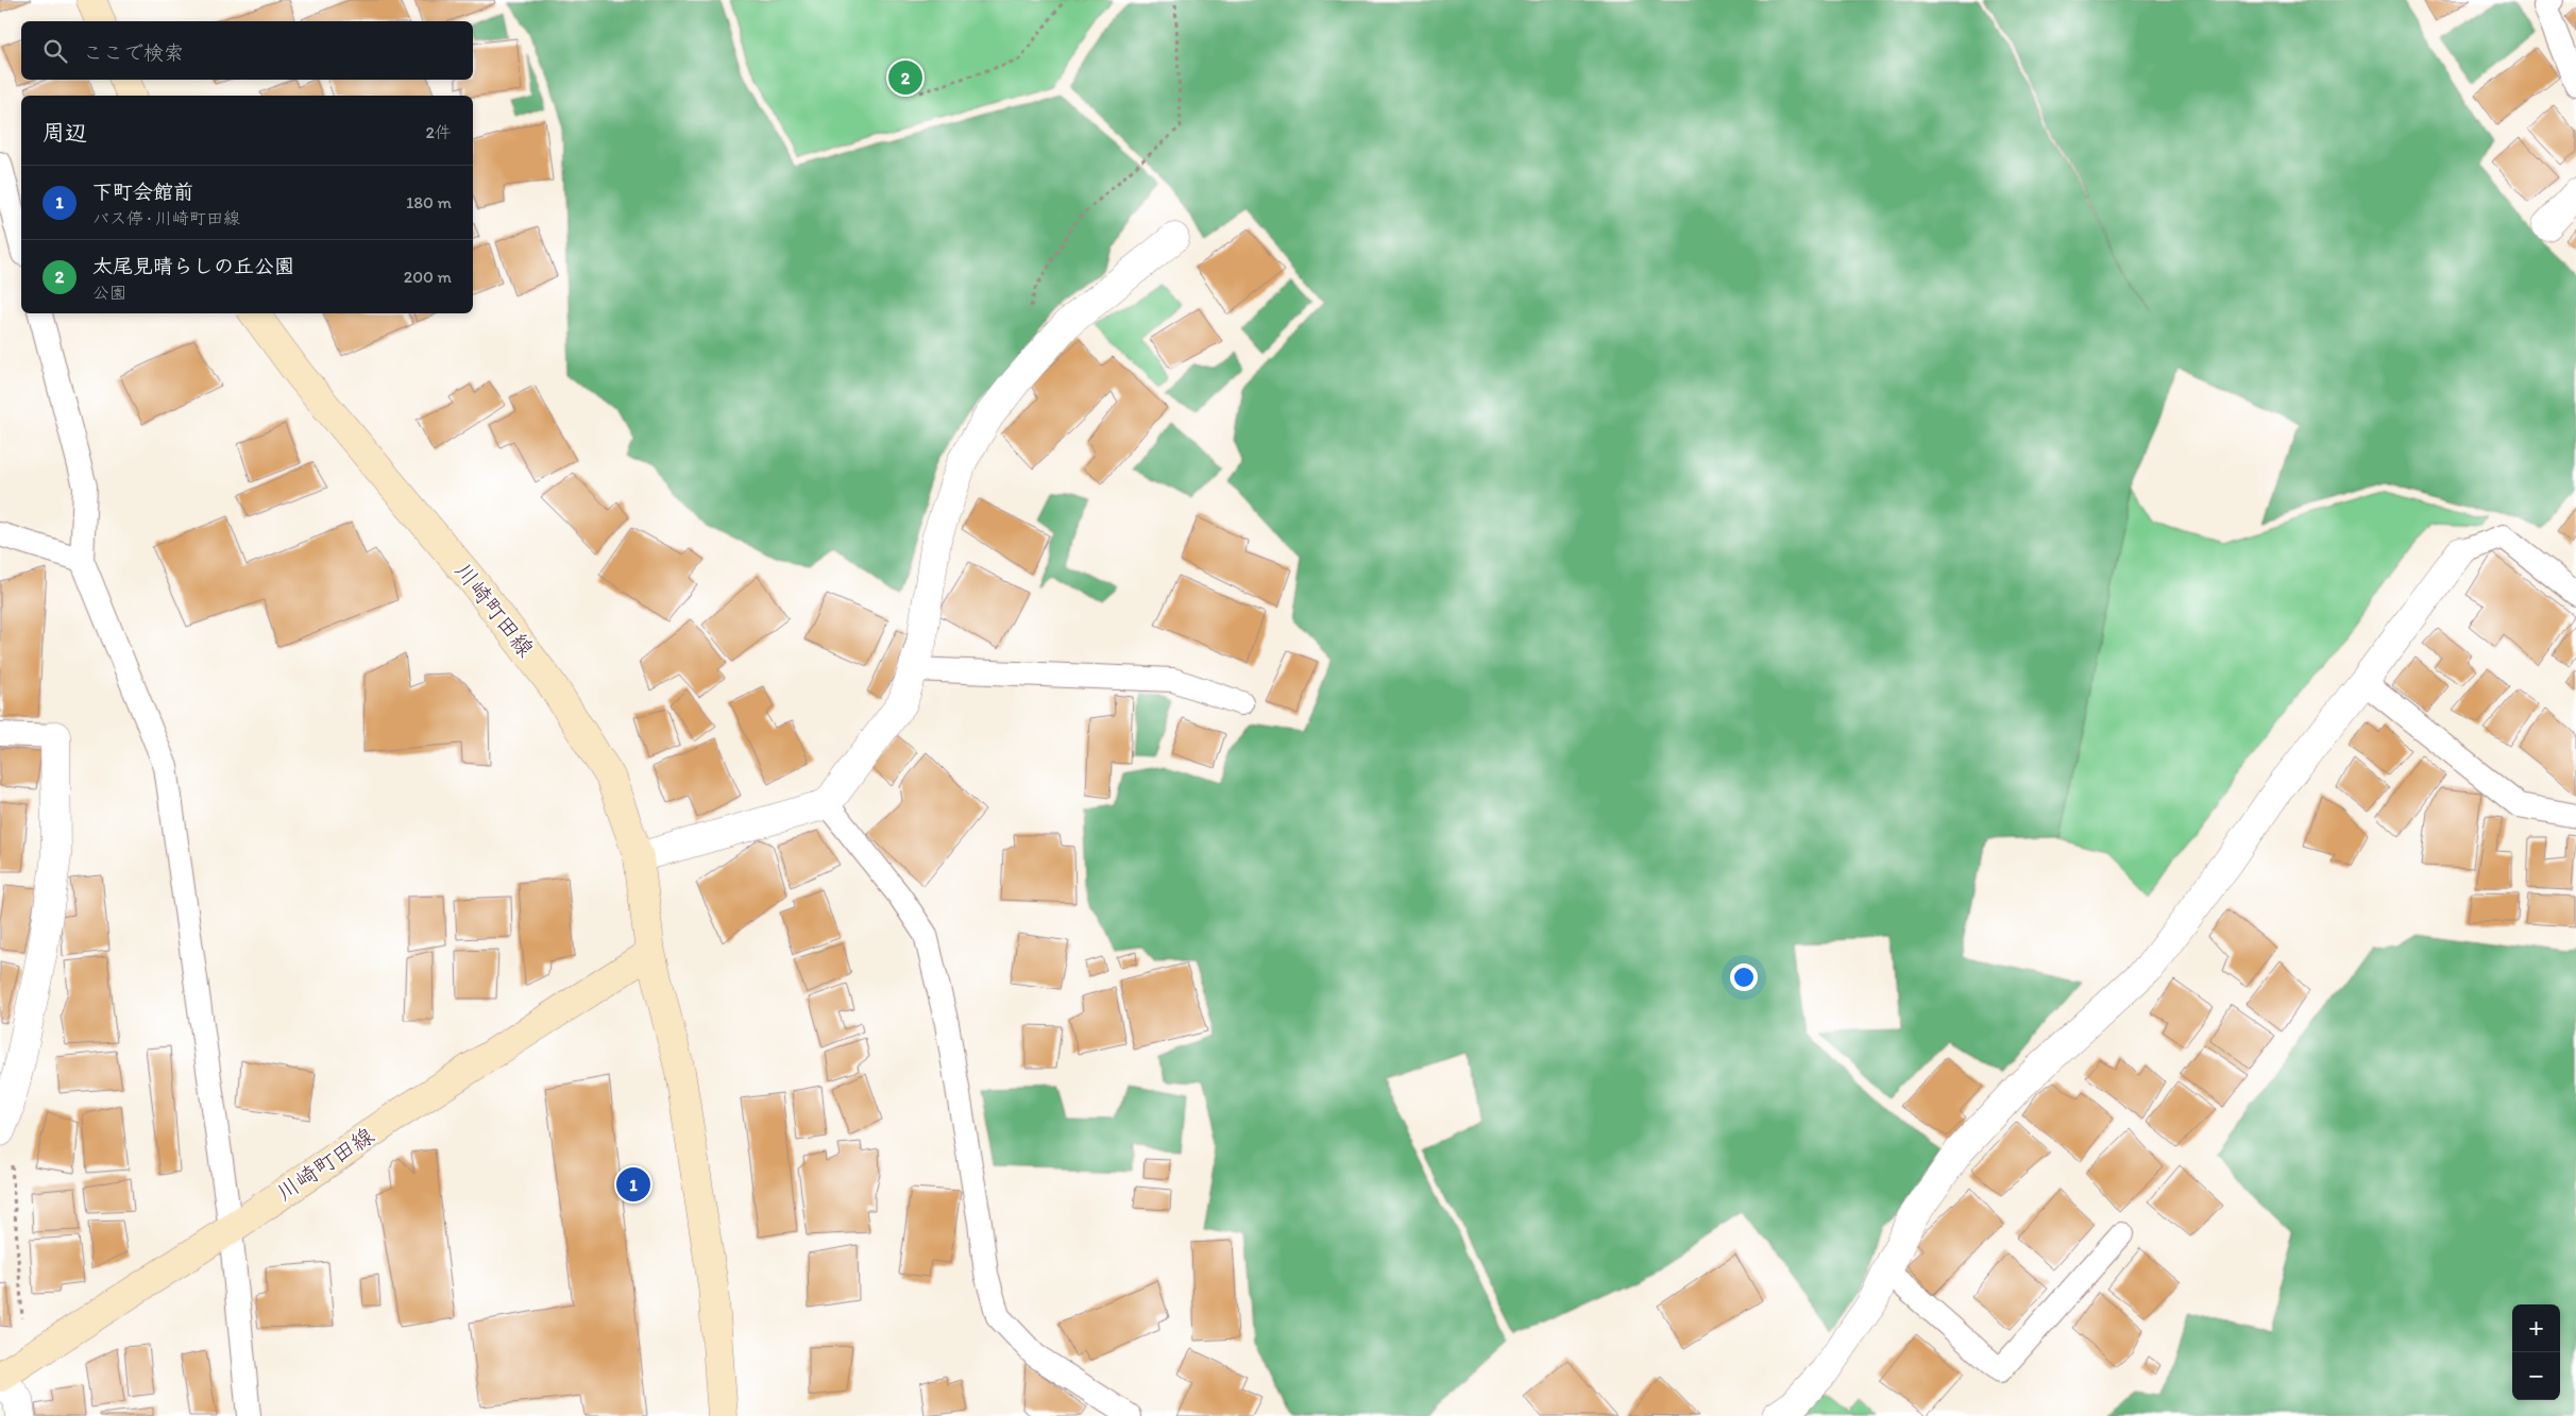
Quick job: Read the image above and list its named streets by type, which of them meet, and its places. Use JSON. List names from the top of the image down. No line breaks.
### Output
{"streets":{"main road":["川崎町田線"]},"page":{"search":"ここで検索","pins":["2","1"],"heading":["周辺","2件"],"list":[{"mark":"1","name":"下町会館前","note":"バス停 · 川崎町田線","value":"180 m"},{"mark":"2","name":"太尾見晴らしの丘公園","note":"公園","value":"200 m"}],"map_buttons":["+","−"]}}
